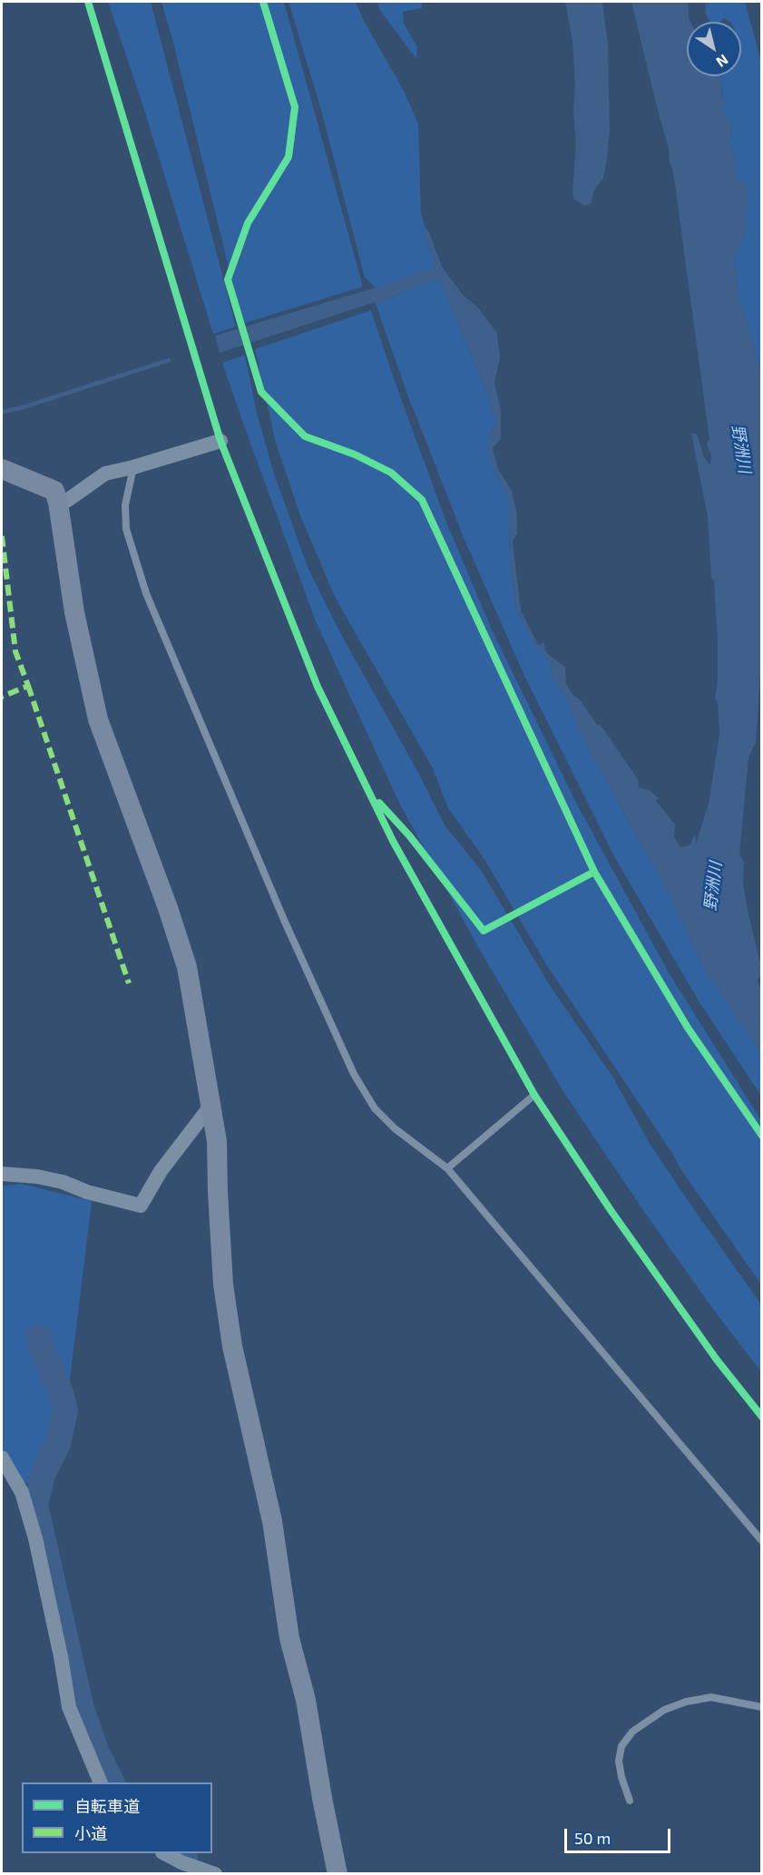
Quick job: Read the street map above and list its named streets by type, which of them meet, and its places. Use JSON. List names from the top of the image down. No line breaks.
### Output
{"water":["野洲川"],"legend":["自転車道","小道"],"scale_bar":"50 m","north":"bottom right"}
